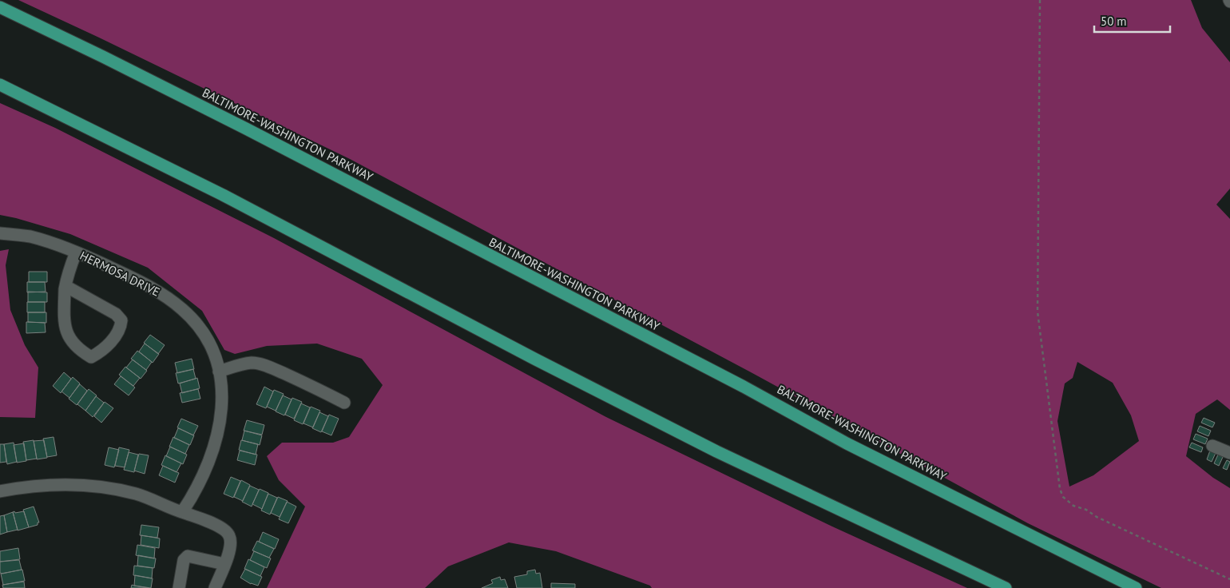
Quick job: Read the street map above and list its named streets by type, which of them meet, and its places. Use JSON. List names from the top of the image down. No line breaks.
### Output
{"streets":{"highway":["BALTIMORE-WASHINGTON PARKWAY"],"street":["HERMOSA DRIVE"]},"scale_bar":"50 m"}
